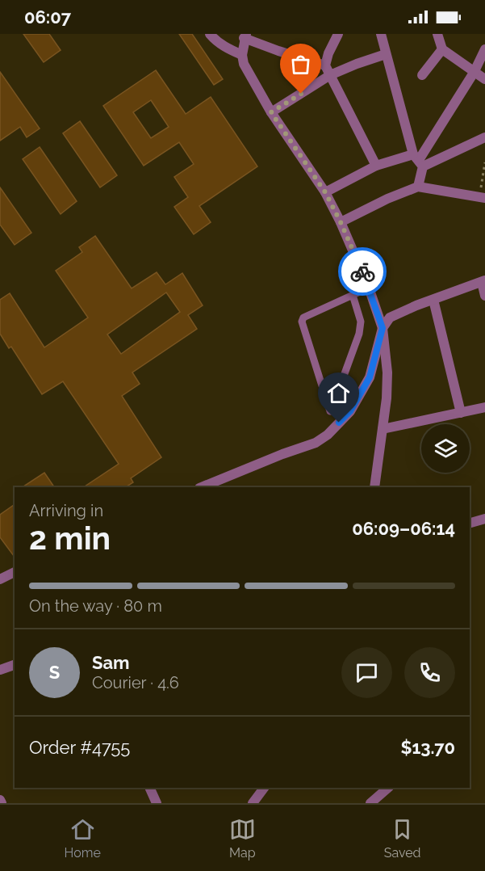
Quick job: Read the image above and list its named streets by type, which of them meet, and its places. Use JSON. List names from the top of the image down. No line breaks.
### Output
{"page":{"status":"06:07","heading":["2 min","Arriving in","06:09–06:14"],"panel":["Sam","Courier · 4.6","Order #4755","$13.70"],"bar":"On the way · 80 m","round":"S","tabs":["Home","Map","Saved"]}}
